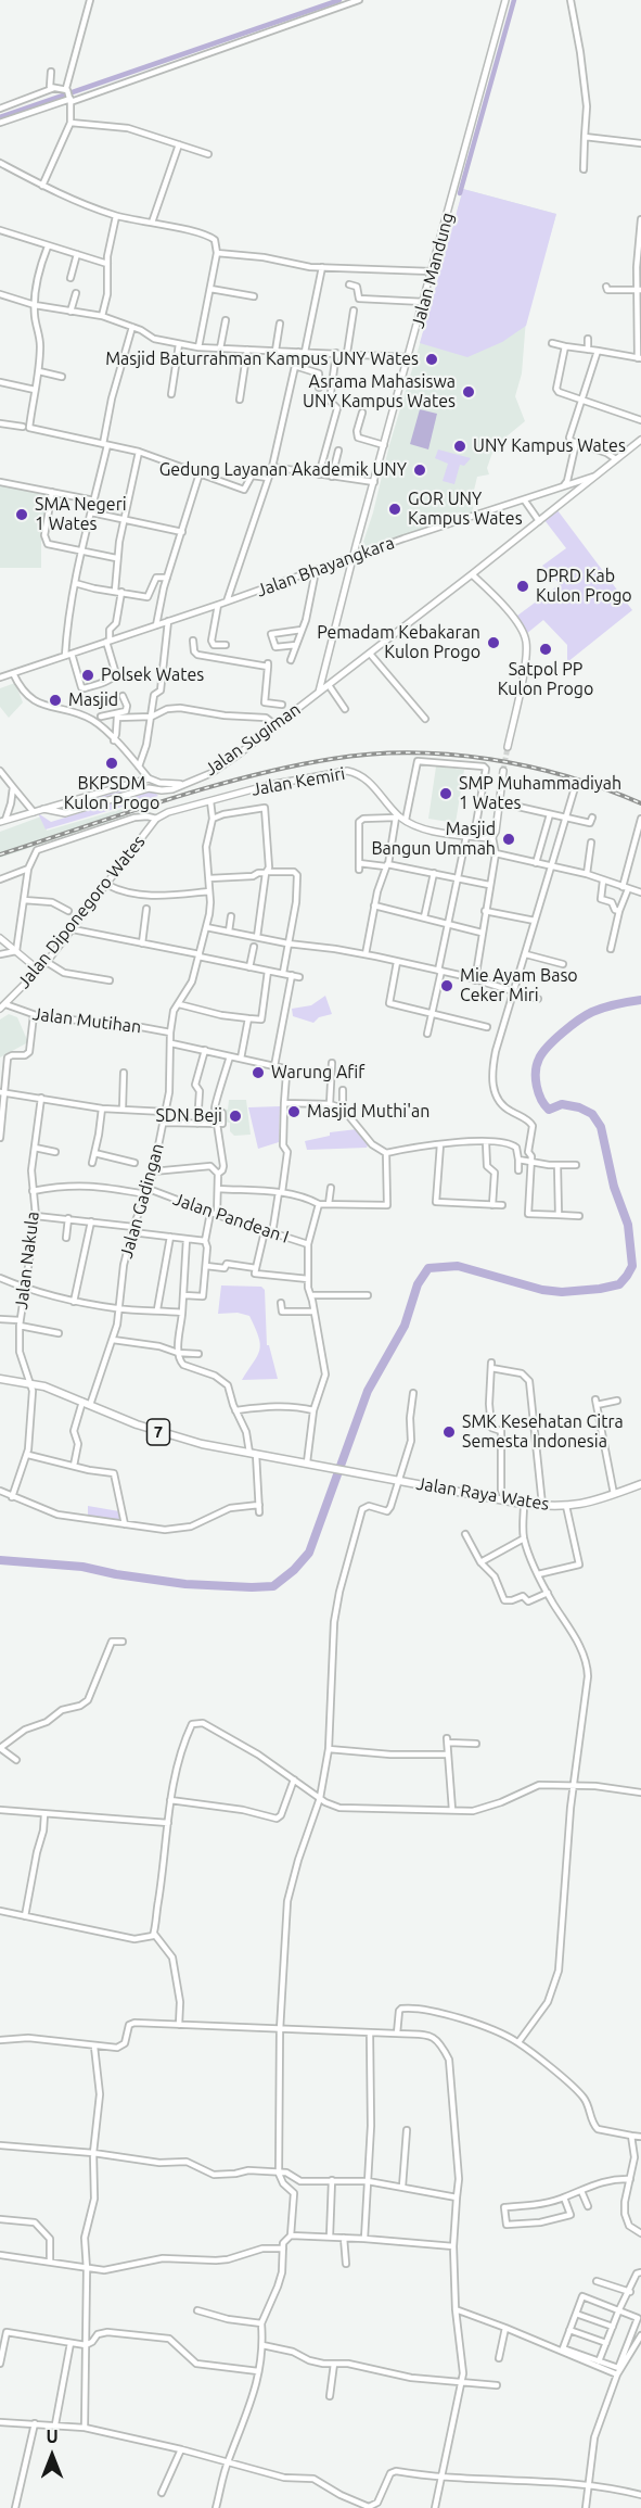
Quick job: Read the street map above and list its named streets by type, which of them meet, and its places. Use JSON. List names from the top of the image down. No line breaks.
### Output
{"streets":{"highway":["7","Jalan Raya Wates"],"main road":["Jalan Mandung","Jalan Bhayangkara","Jalan Sugiman","Jalan Kemiri","Jalan Diponegoro Wates"],"street":["Jalan Mutihan","Jalan Gadingan","Jalan Pandean I","Jalan Nakula"]},"crossings":[["Jalan Mandung","Jalan Bhayangkara"],["Jalan Mandung","Jalan Sugiman"],["Jalan Bhayangkara","Jalan Sugiman"],["Jalan Kemiri","Jalan Diponegoro Wates"],["Jalan Diponegoro Wates","Jalan Mutihan"],["Jalan Mutihan","Jalan Gadingan"],["Jalan Gadingan","Jalan Pandean I"],["Jalan Gadingan","7"],["Jalan Pandean I","Jalan Nakula"],["Jalan Nakula","7"],["7","Jalan Raya Wates"]],"places":["Masjid Baturrahman Kampus UNY Wates","Asrama Mahasiswa UNY Kampus Wates","UNY Kampus Wates","Gedung Layanan Akademik UNY","GOR UNY Kampus Wates","SMA Negeri 1 Wates","DPRD Kab Kulon Progo","Pemadam Kebakaran Kulon Progo","Satpol PP Kulon Progo","Polsek Wates","Masjid","BKPSDM Kulon Progo","SMP Muhammadiyah 1 Wates","Masjid Bangun Ummah","Mie Ayam Baso Ceker Miri","Warung Afif","Masjid Muthi'an","SDN Beji","SMK Kesehatan Citra Semesta Indonesia"],"north":"top"}
